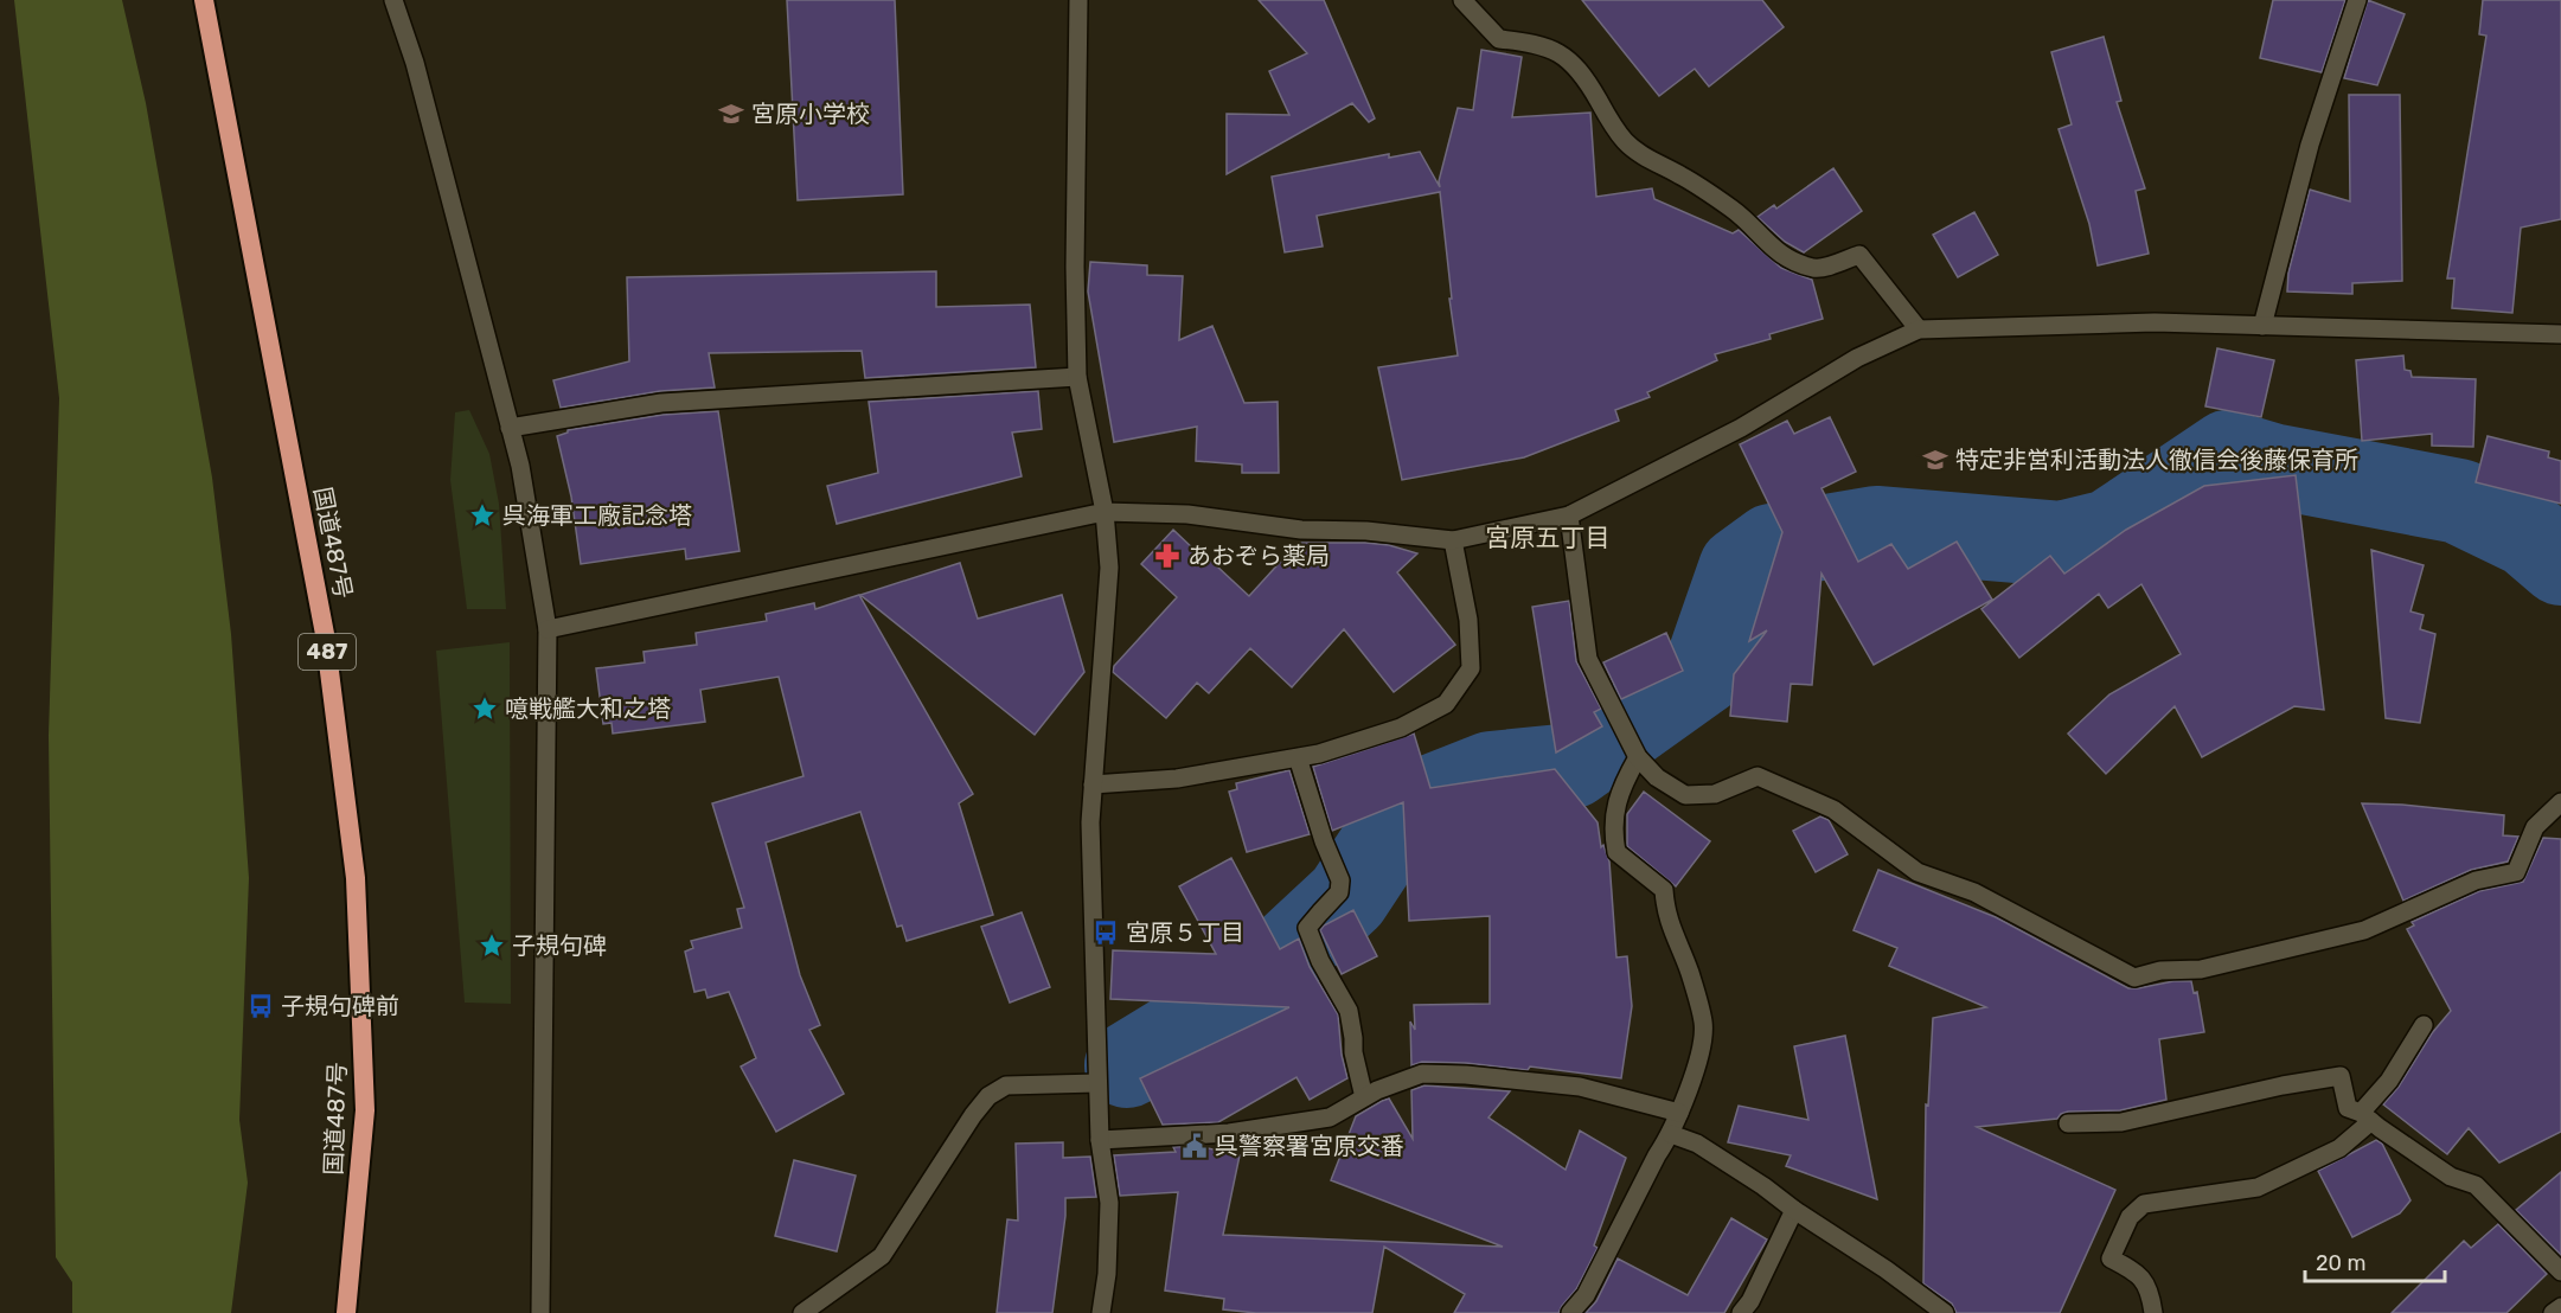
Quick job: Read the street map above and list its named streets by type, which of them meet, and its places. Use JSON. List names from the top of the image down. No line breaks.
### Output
{"streets":{"highway":["国道487号","487"]},"districts":["宮原五丁目"],"places":{"school or university":["宮原小学校","特定非営利活動法人徹信会後藤保育所"],"place":["呉海軍工廠記念塔","噫戦艦大和之塔","子規句碑"],"pharmacy":["あおぞら薬局"],"bus stop":["宮原５丁目","子規句碑前"],"public building":["呉警察署宮原交番"]},"scale_bar":"20 m"}
